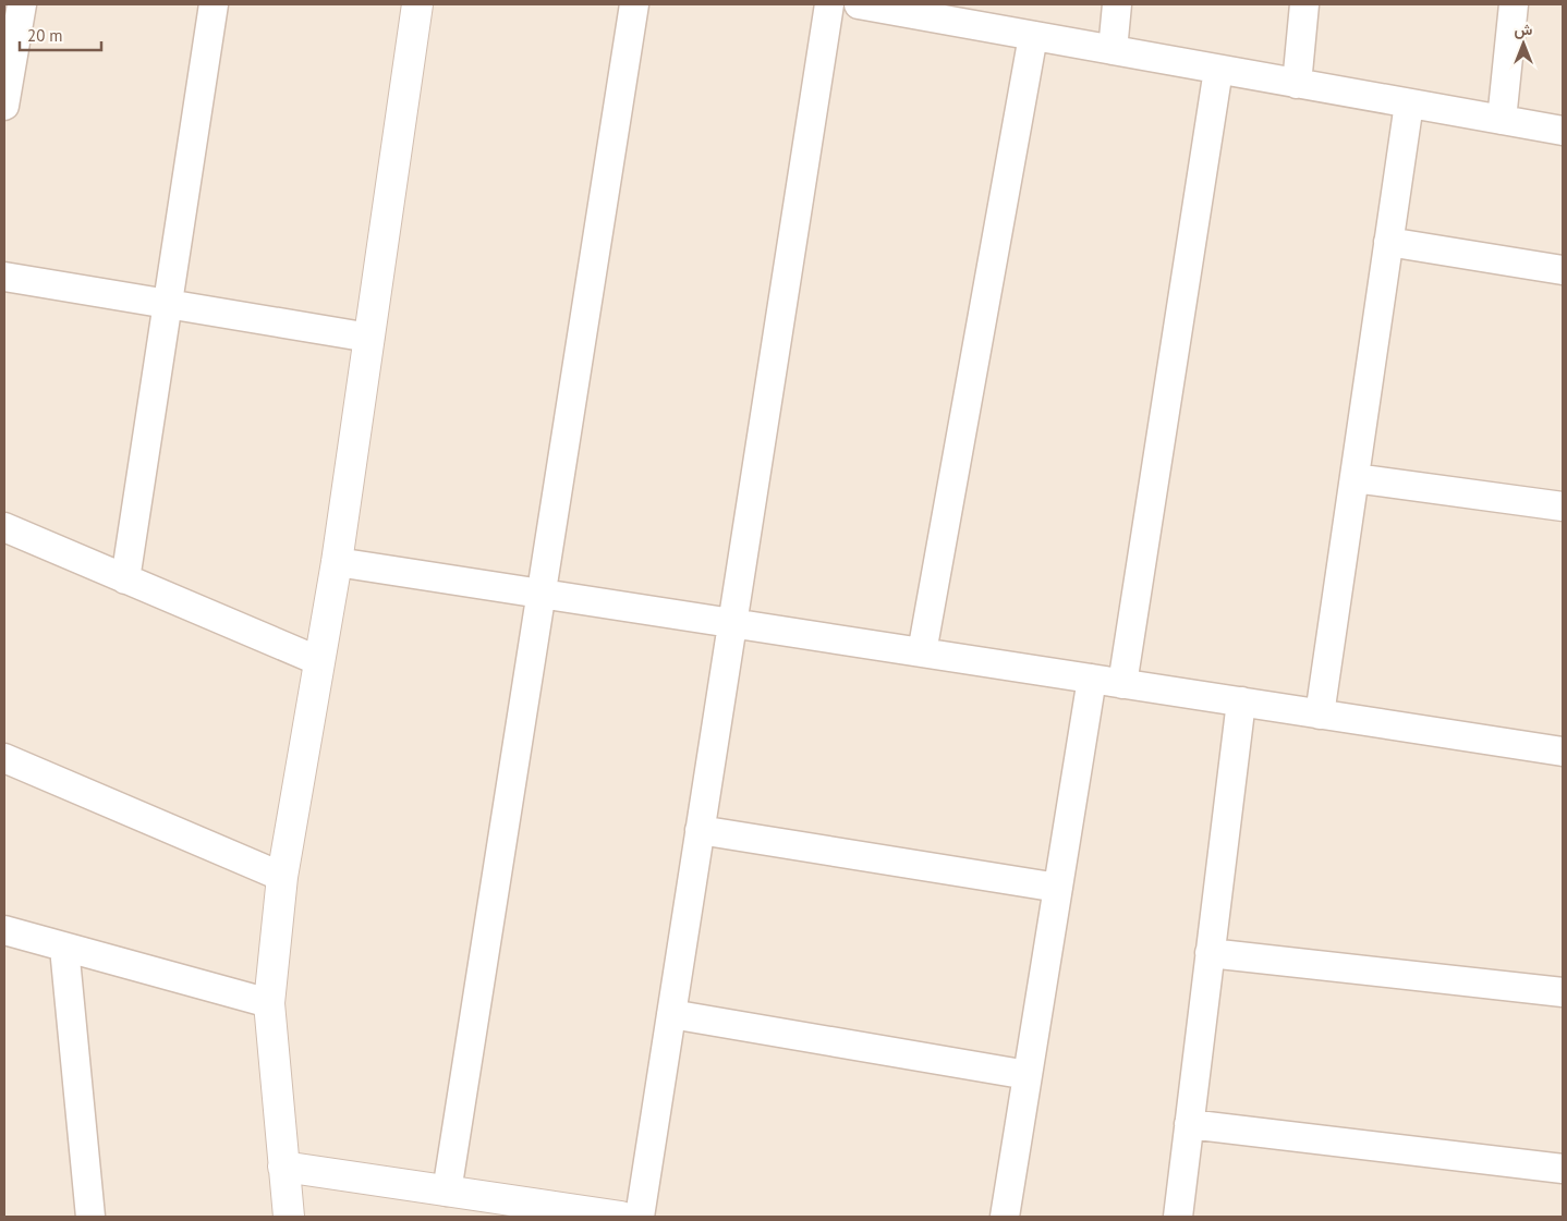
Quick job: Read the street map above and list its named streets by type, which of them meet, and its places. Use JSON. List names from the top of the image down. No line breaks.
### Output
{"scale_bar":"20 m","north":"top"}
